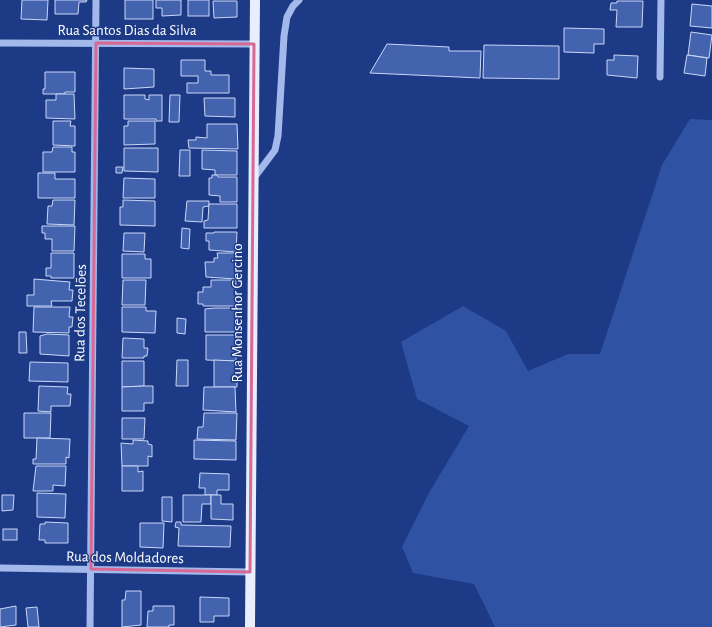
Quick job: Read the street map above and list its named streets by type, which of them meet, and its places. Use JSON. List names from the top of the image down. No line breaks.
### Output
{"streets":{"main road":["Rua Monsenhor Gercino"],"street":["Rua Santos Dias da Silva","Rua dos Tecelões","Rua dos Moldadores"]},"crossings":[["Rua Santos Dias da Silva","Rua dos Tecelões"],["Rua Santos Dias da Silva","Rua Monsenhor Gercino"],["Rua dos Tecelões","Rua dos Moldadores"],["Rua Monsenhor Gercino","Rua dos Moldadores"]]}
